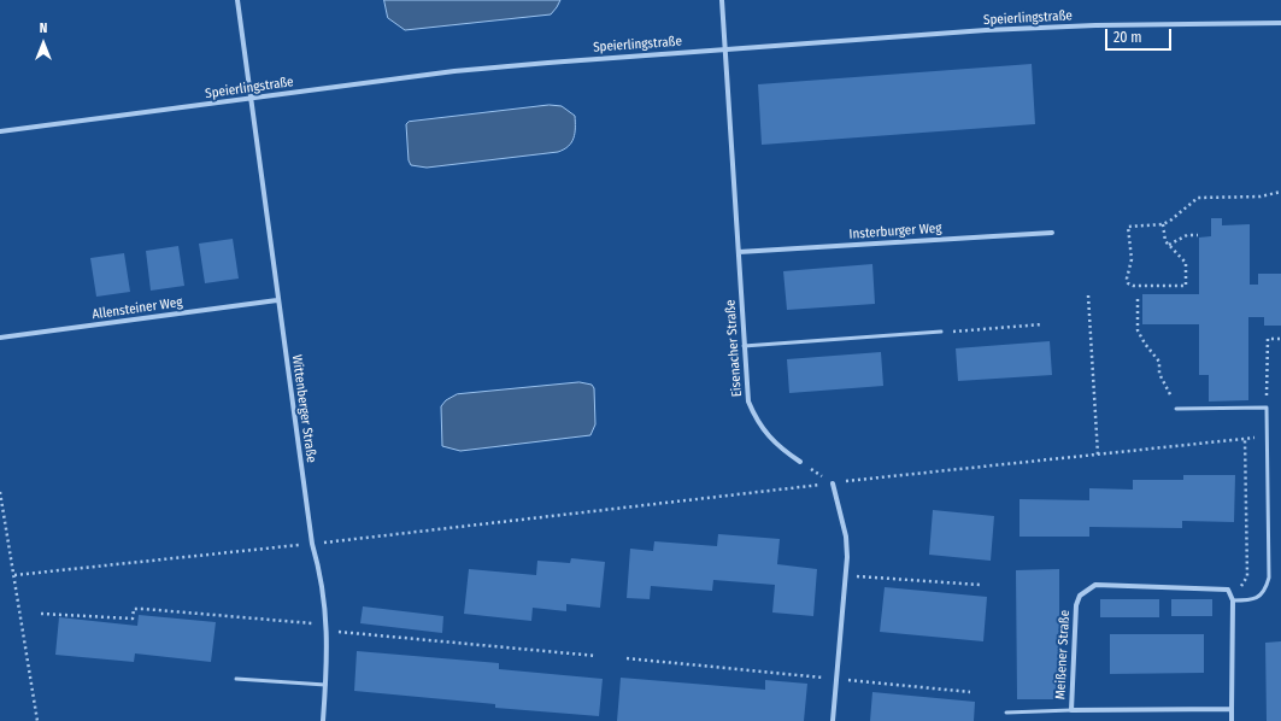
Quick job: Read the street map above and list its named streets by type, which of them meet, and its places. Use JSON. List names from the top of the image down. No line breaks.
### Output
{"streets":{"street":["Speierlingstraße","Insterburger Weg","Allensteiner Weg","Eisenacher Straße","Wittenberger Straße","Meißener Straße"]},"crossings":[["Speierlingstraße","Eisenacher Straße"],["Speierlingstraße","Wittenberger Straße"],["Insterburger Weg","Eisenacher Straße"],["Allensteiner Weg","Wittenberger Straße"]],"scale_bar":"20 m","north":"top"}
